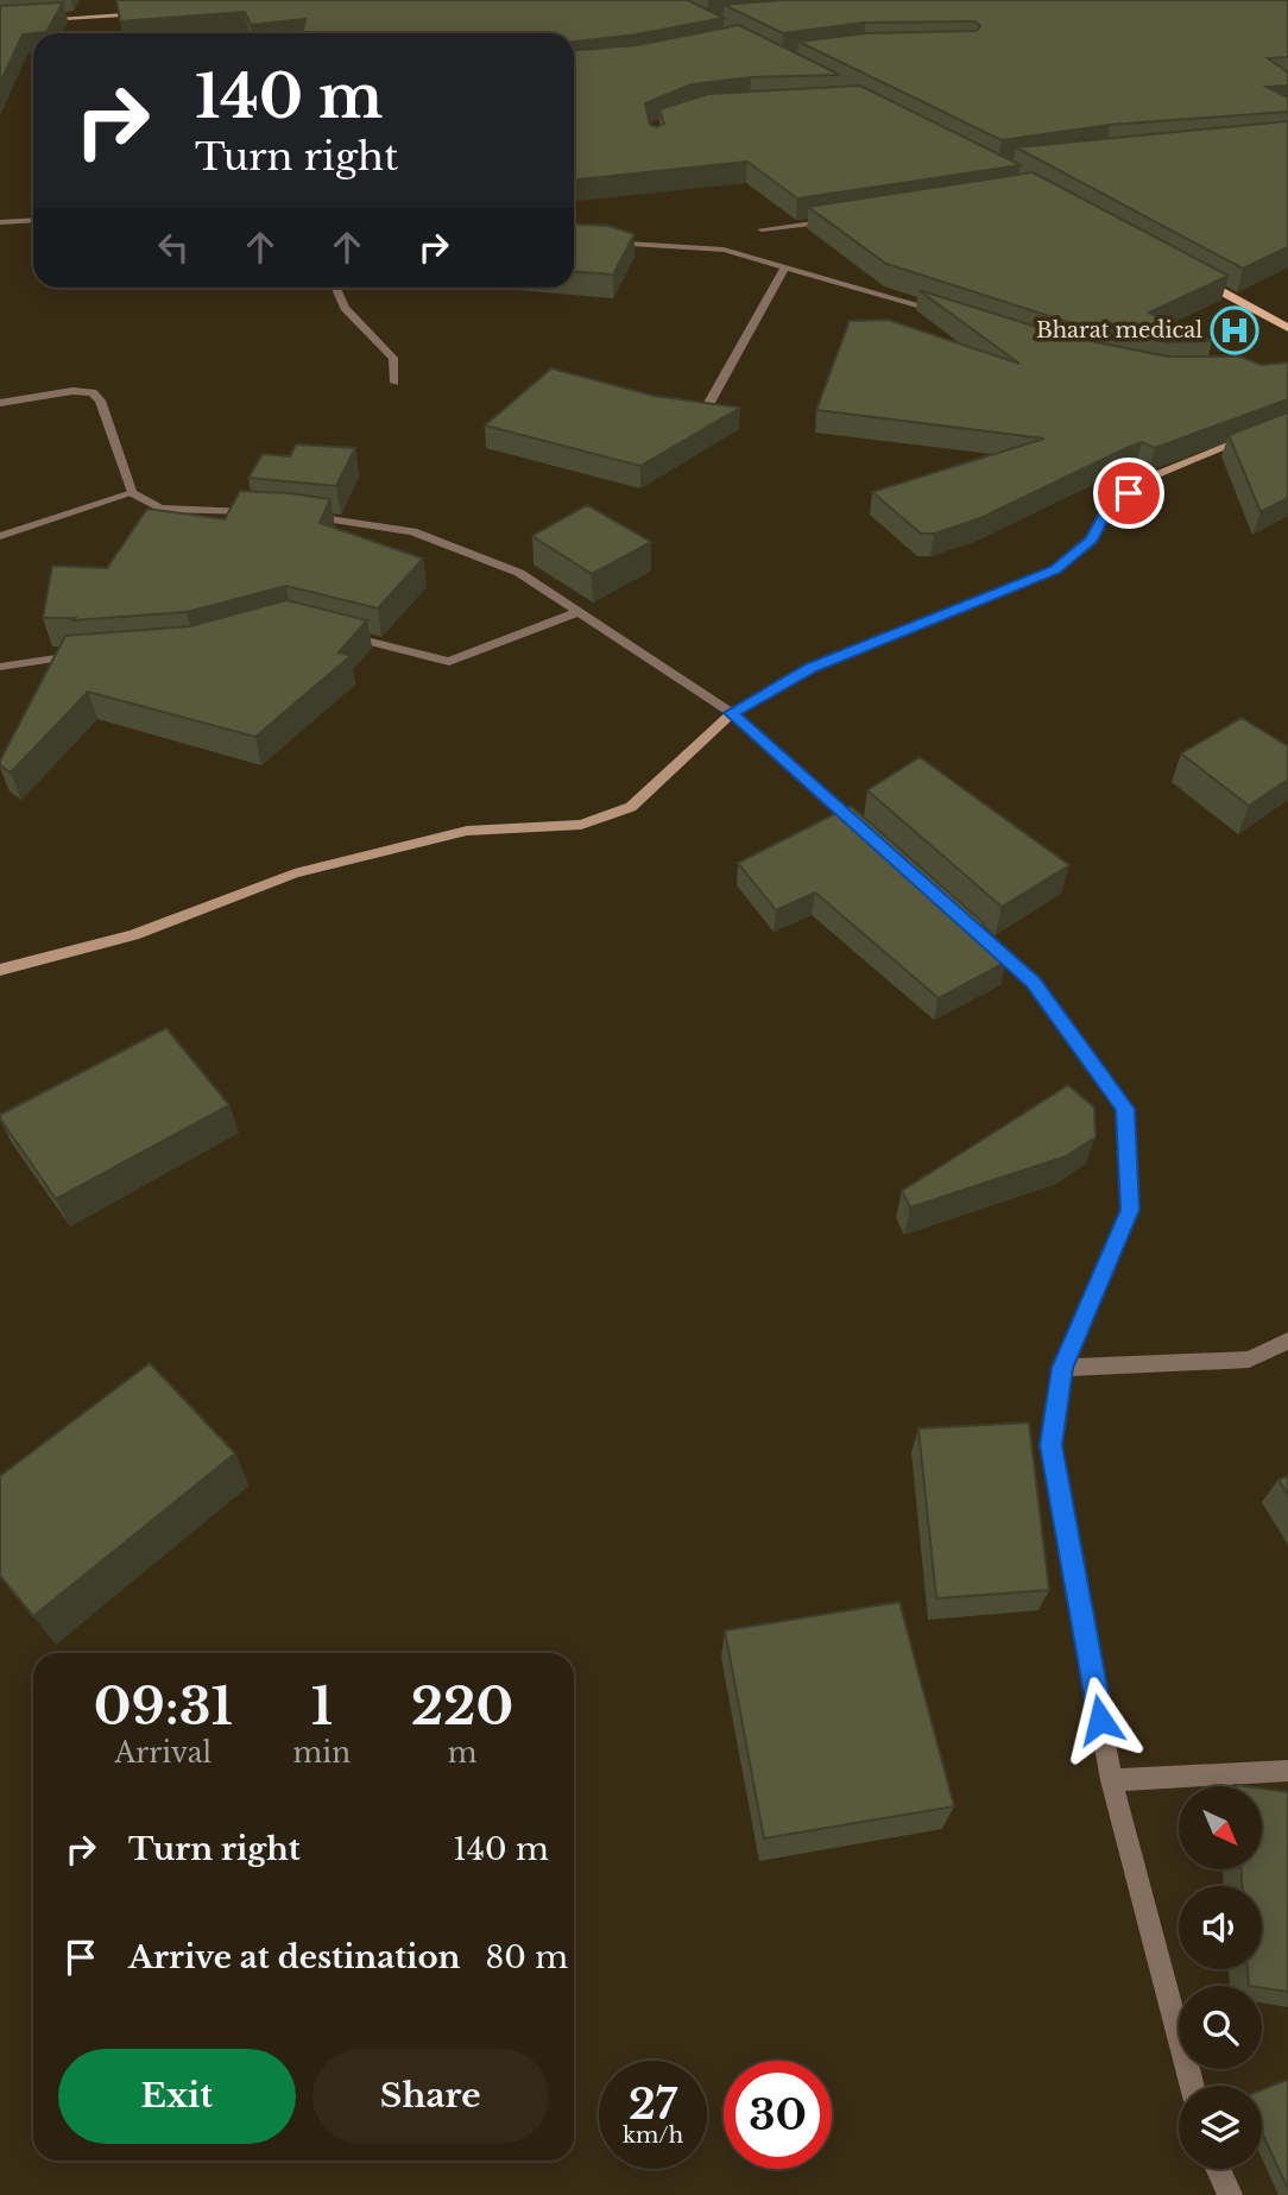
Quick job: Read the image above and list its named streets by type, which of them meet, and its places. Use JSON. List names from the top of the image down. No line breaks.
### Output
{"places":{"hospital":["Bharat medical"]},"north":"bottom right","page":{"turn":["140 m","Turn right"],"eta":["09:31","Arrival","1","min","220","m"],"list":[{"name":"Turn right","value":"140 m"},{"name":"Arrive at destination","value":"80 m"}],"buttons":["Exit","Share"],"speed":"27 km/h","limit":"30"}}
